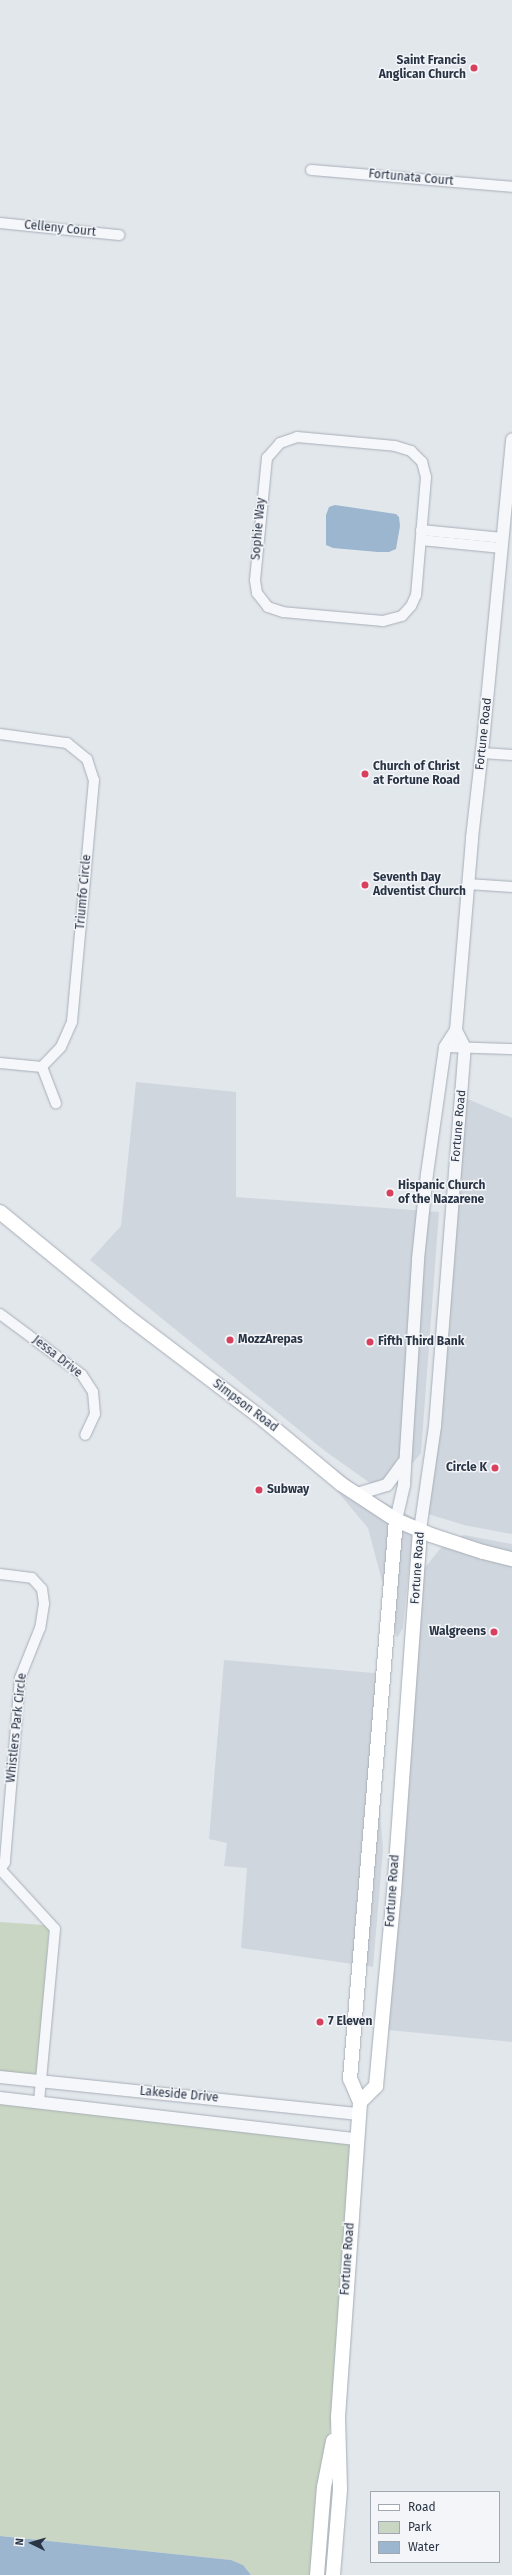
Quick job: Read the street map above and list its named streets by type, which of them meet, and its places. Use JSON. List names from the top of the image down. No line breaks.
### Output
{"streets":{"main road":["Fortune Road","Simpson Road"],"street":["Fortunata Court","Celleny Court","Sophie Way","Triumfo Circle","Jessa Drive","Whistlers Park Circle","Lakeside Drive"]},"crossings":[["Fortune Road","Simpson Road"],["Fortune Road","Lakeside Drive"],["Whistlers Park Circle","Lakeside Drive"]],"places":["Saint Francis Anglican Church","Church of Christ at Fortune Road","Seventh Day Adventist Church","Hispanic Church of the Nazarene","MozzArepas","Fifth Third Bank","Circle K","Subway","Walgreens","7 Eleven"],"legend":["Road","Park","Water"],"north":"left"}
